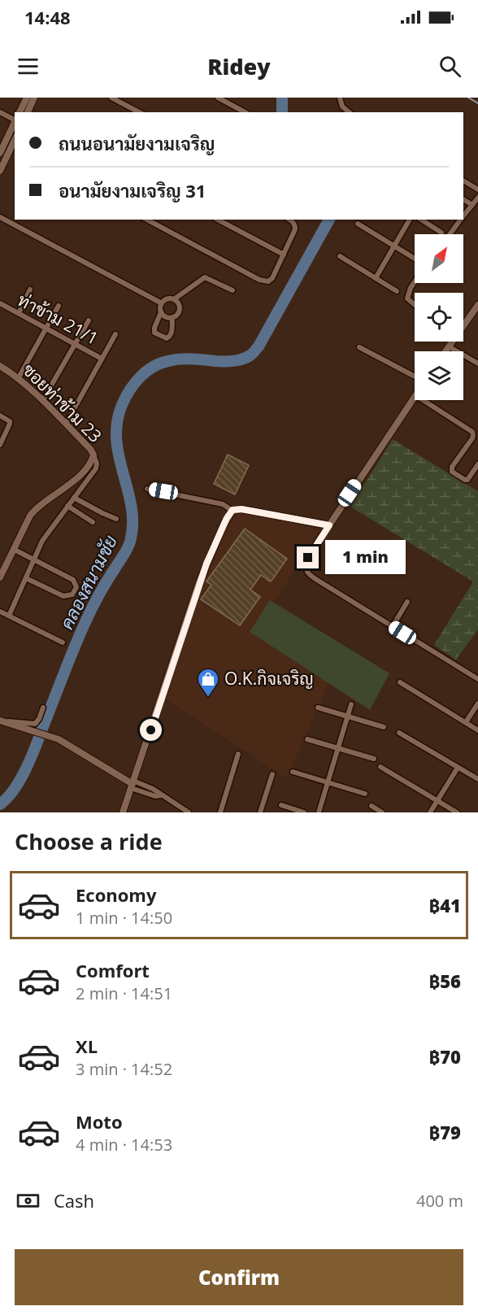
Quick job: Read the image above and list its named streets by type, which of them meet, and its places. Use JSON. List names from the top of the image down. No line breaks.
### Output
{"streets":{"street":["ท่าข้าม 21/1","ซอยท่าข้าม 23"]},"water":["คลองสนามชัย"],"places":{"shop":["O.K.กิจเจริญ"]},"north":"top right","page":{"status":"14:48","header":"Ridey","banner":["ถนนอนามัยงามเจริญ","อนามัยงามเจริญ 31"],"bubble":"1 min","heading":"Choose a ride","list":[{"name":"Economy","note":"1 min · 14:50","value":"฿41"},{"name":"Comfort","note":"2 min · 14:51","value":"฿56"},{"name":"XL","note":"3 min · 14:52","value":"฿70"},{"name":"Moto","note":"4 min · 14:53","value":"฿79"}],"pay":["Cash","400 m"],"buttons":"Confirm"}}
